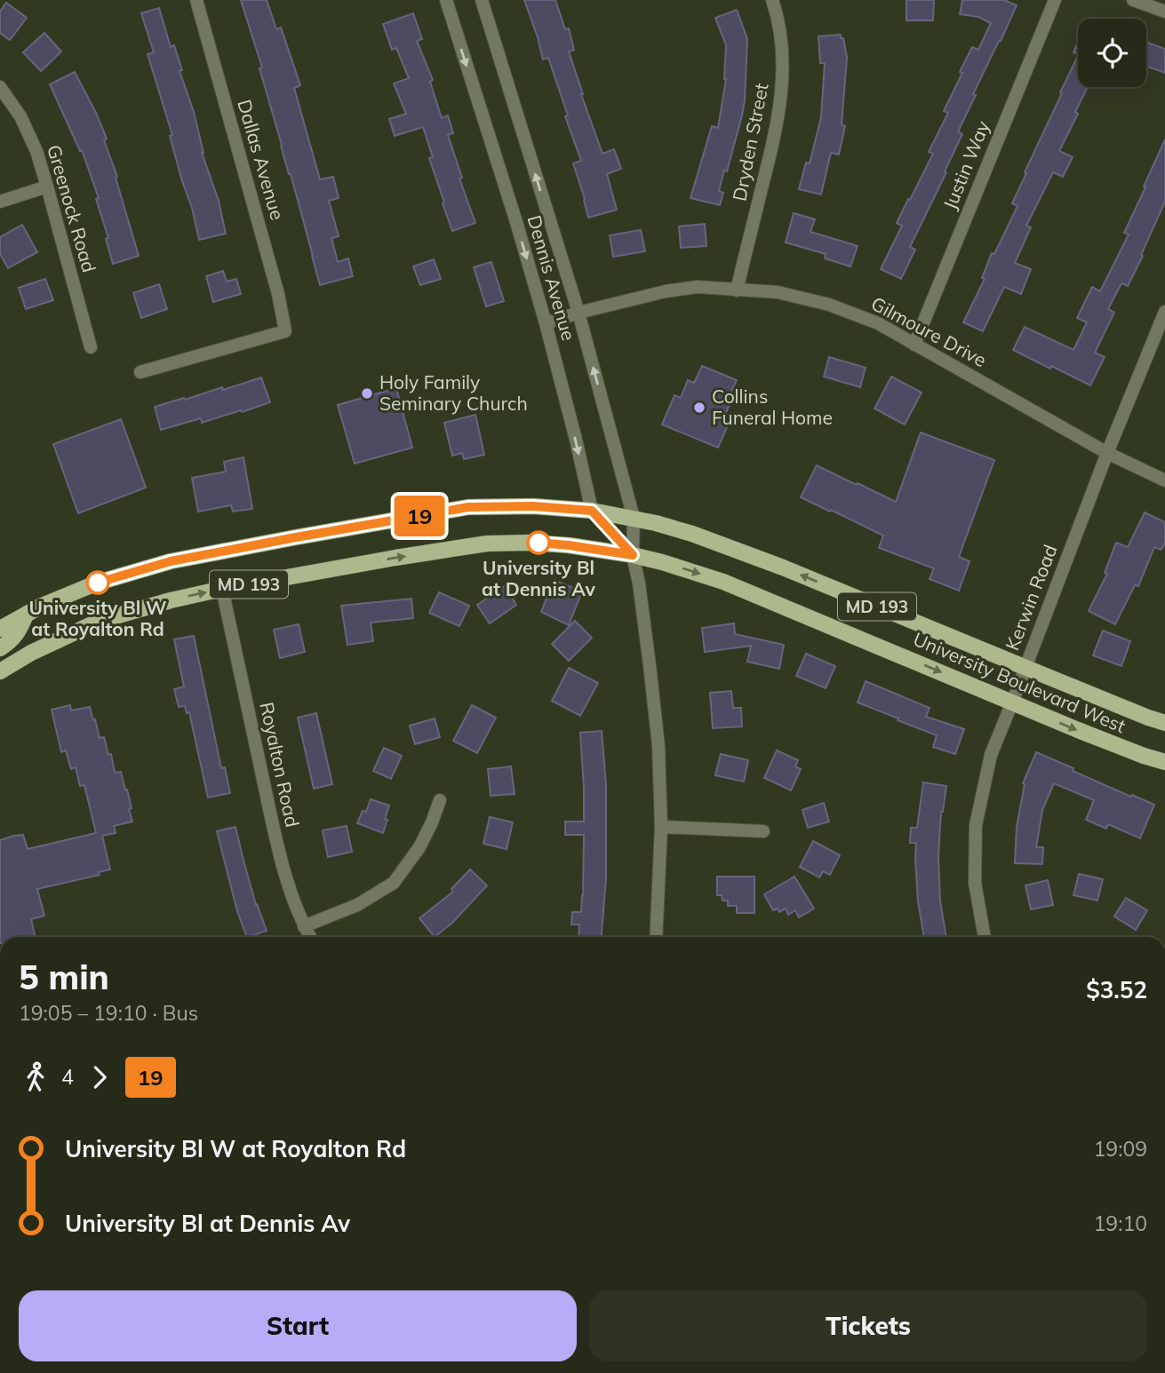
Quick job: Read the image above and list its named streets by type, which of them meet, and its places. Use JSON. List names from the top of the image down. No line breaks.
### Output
{"streets":{"main road":["MD 193","University Boulevard West"],"street":["Dryden Street","Dallas Avenue","Justin Way","Greenock Road","Dennis Avenue","Gilmoure Drive","Kerwin Road","Royalton Road"]},"crossings":[["Dryden Street","Gilmoure Drive"],["Justin Way","Gilmoure Drive"],["Dennis Avenue","Gilmoure Drive"],["Dennis Avenue","University Boulevard West"],["Gilmoure Drive","Kerwin Road"],["Kerwin Road","University Boulevard West"],["University Boulevard West","Royalton Road"]],"places":["Holy Family Seminary Church","Collins Funeral Home","University Bl at Dennis Av","University Bl W at Royalton Rd"],"lines":["bus line 19"],"page":{"on_map":"19","heading":["5 min","19:05 – 19:10 · Bus","$3.52"],"legs":["4","19"],"list":[{"name":"University Bl W at Royalton Rd","value":"19:09"},{"name":"University Bl at Dennis Av","value":"19:10"}],"buttons":["Start","Tickets"]}}
